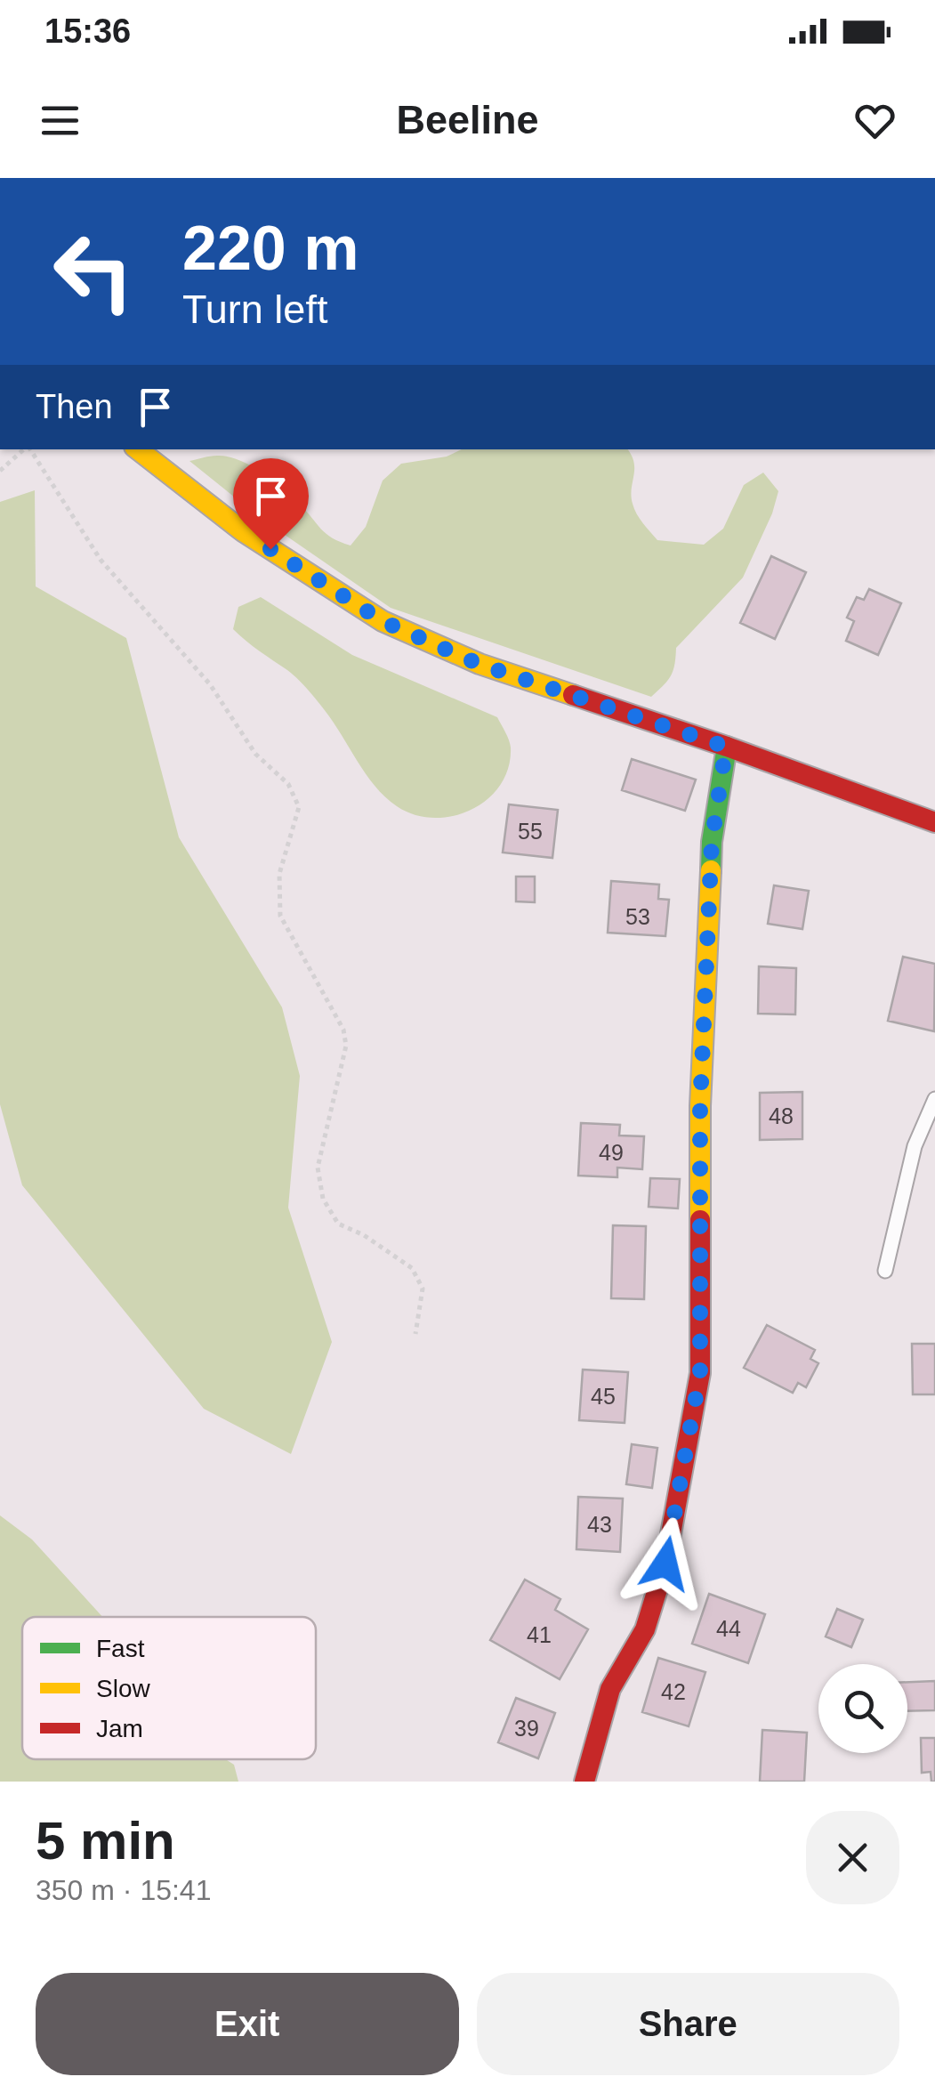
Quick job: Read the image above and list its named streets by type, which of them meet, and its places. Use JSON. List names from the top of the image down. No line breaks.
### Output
{"house_numbers":["55","53","48","49","45","43","44","41","42","39"],"legend":["Fast","Slow","Jam"],"page":{"status":"15:36","header":"Beeline","turn":["220 m","Turn left"],"then":"Then","heading":["5 min","350 m · 15:41"],"buttons":["Exit","Share"]}}
